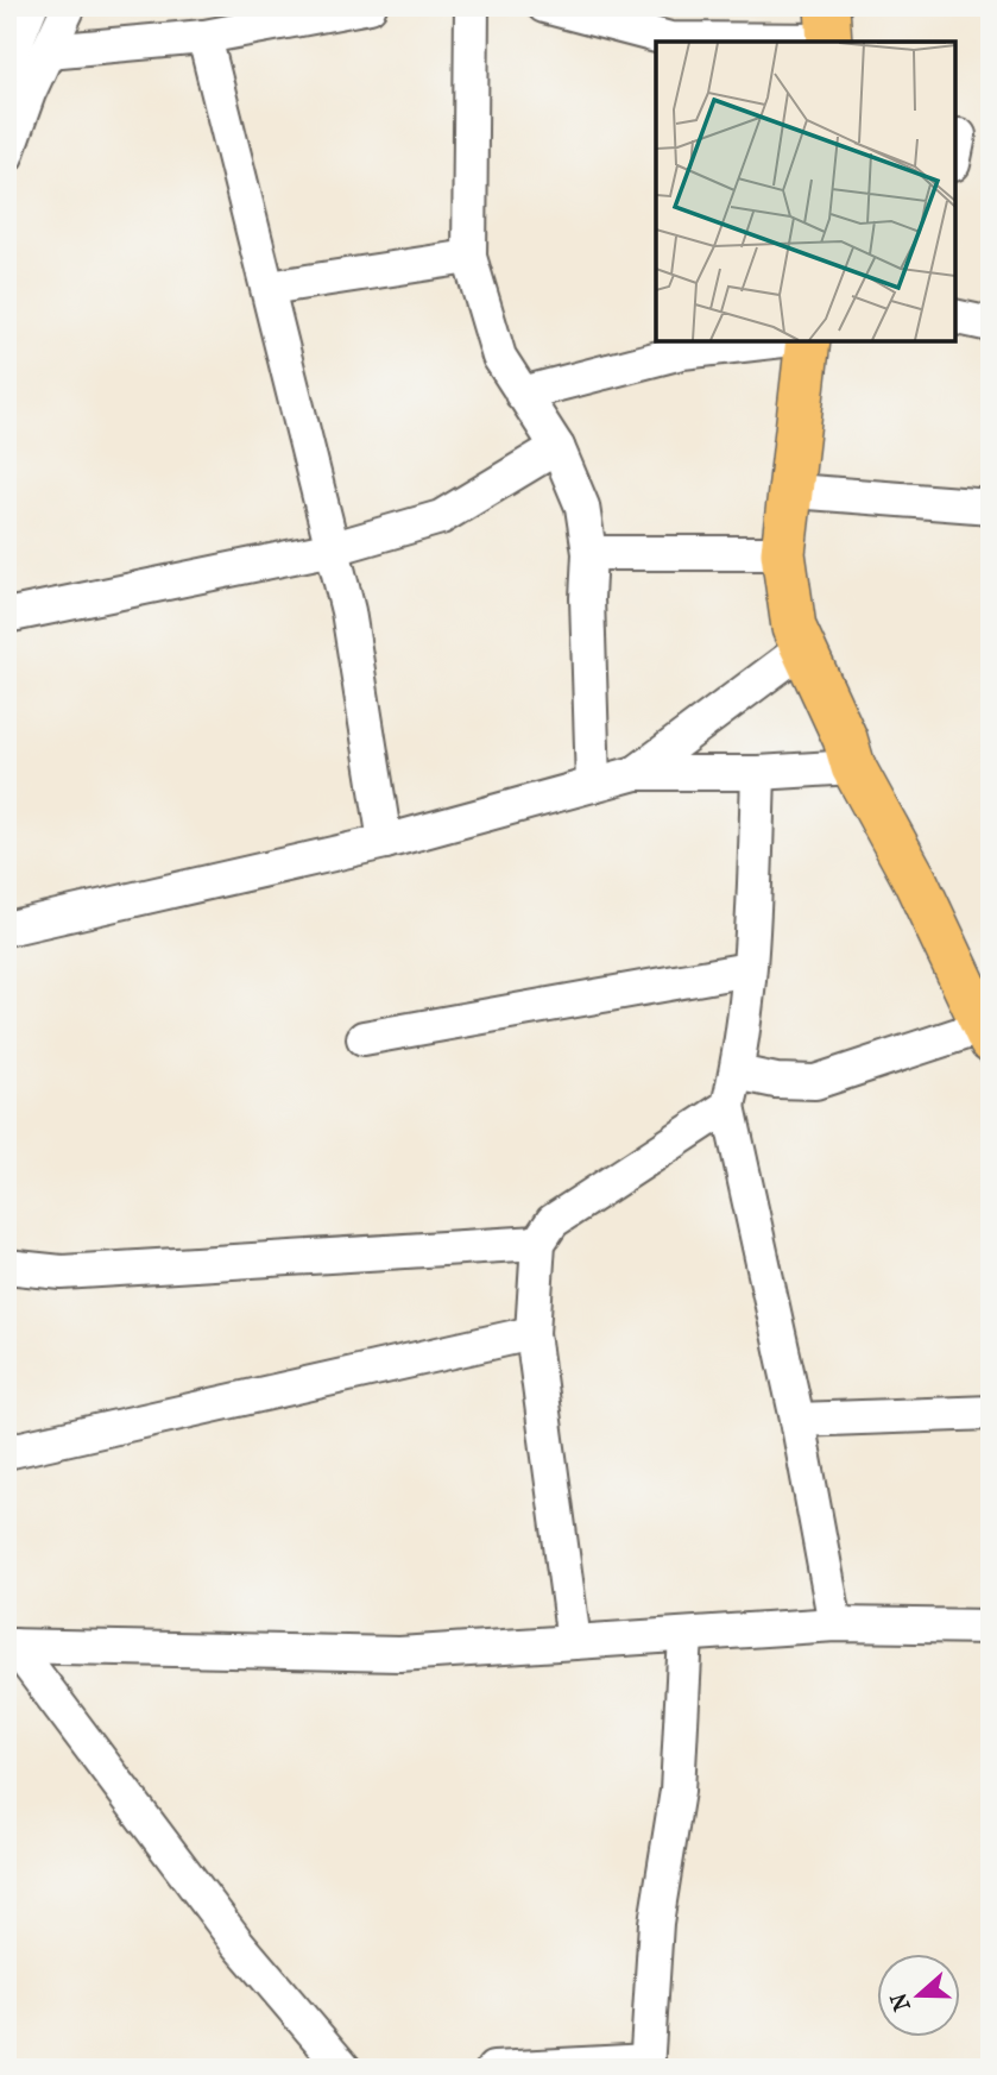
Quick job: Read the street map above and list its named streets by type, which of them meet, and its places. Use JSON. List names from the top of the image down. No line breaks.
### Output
{"north":"left"}
